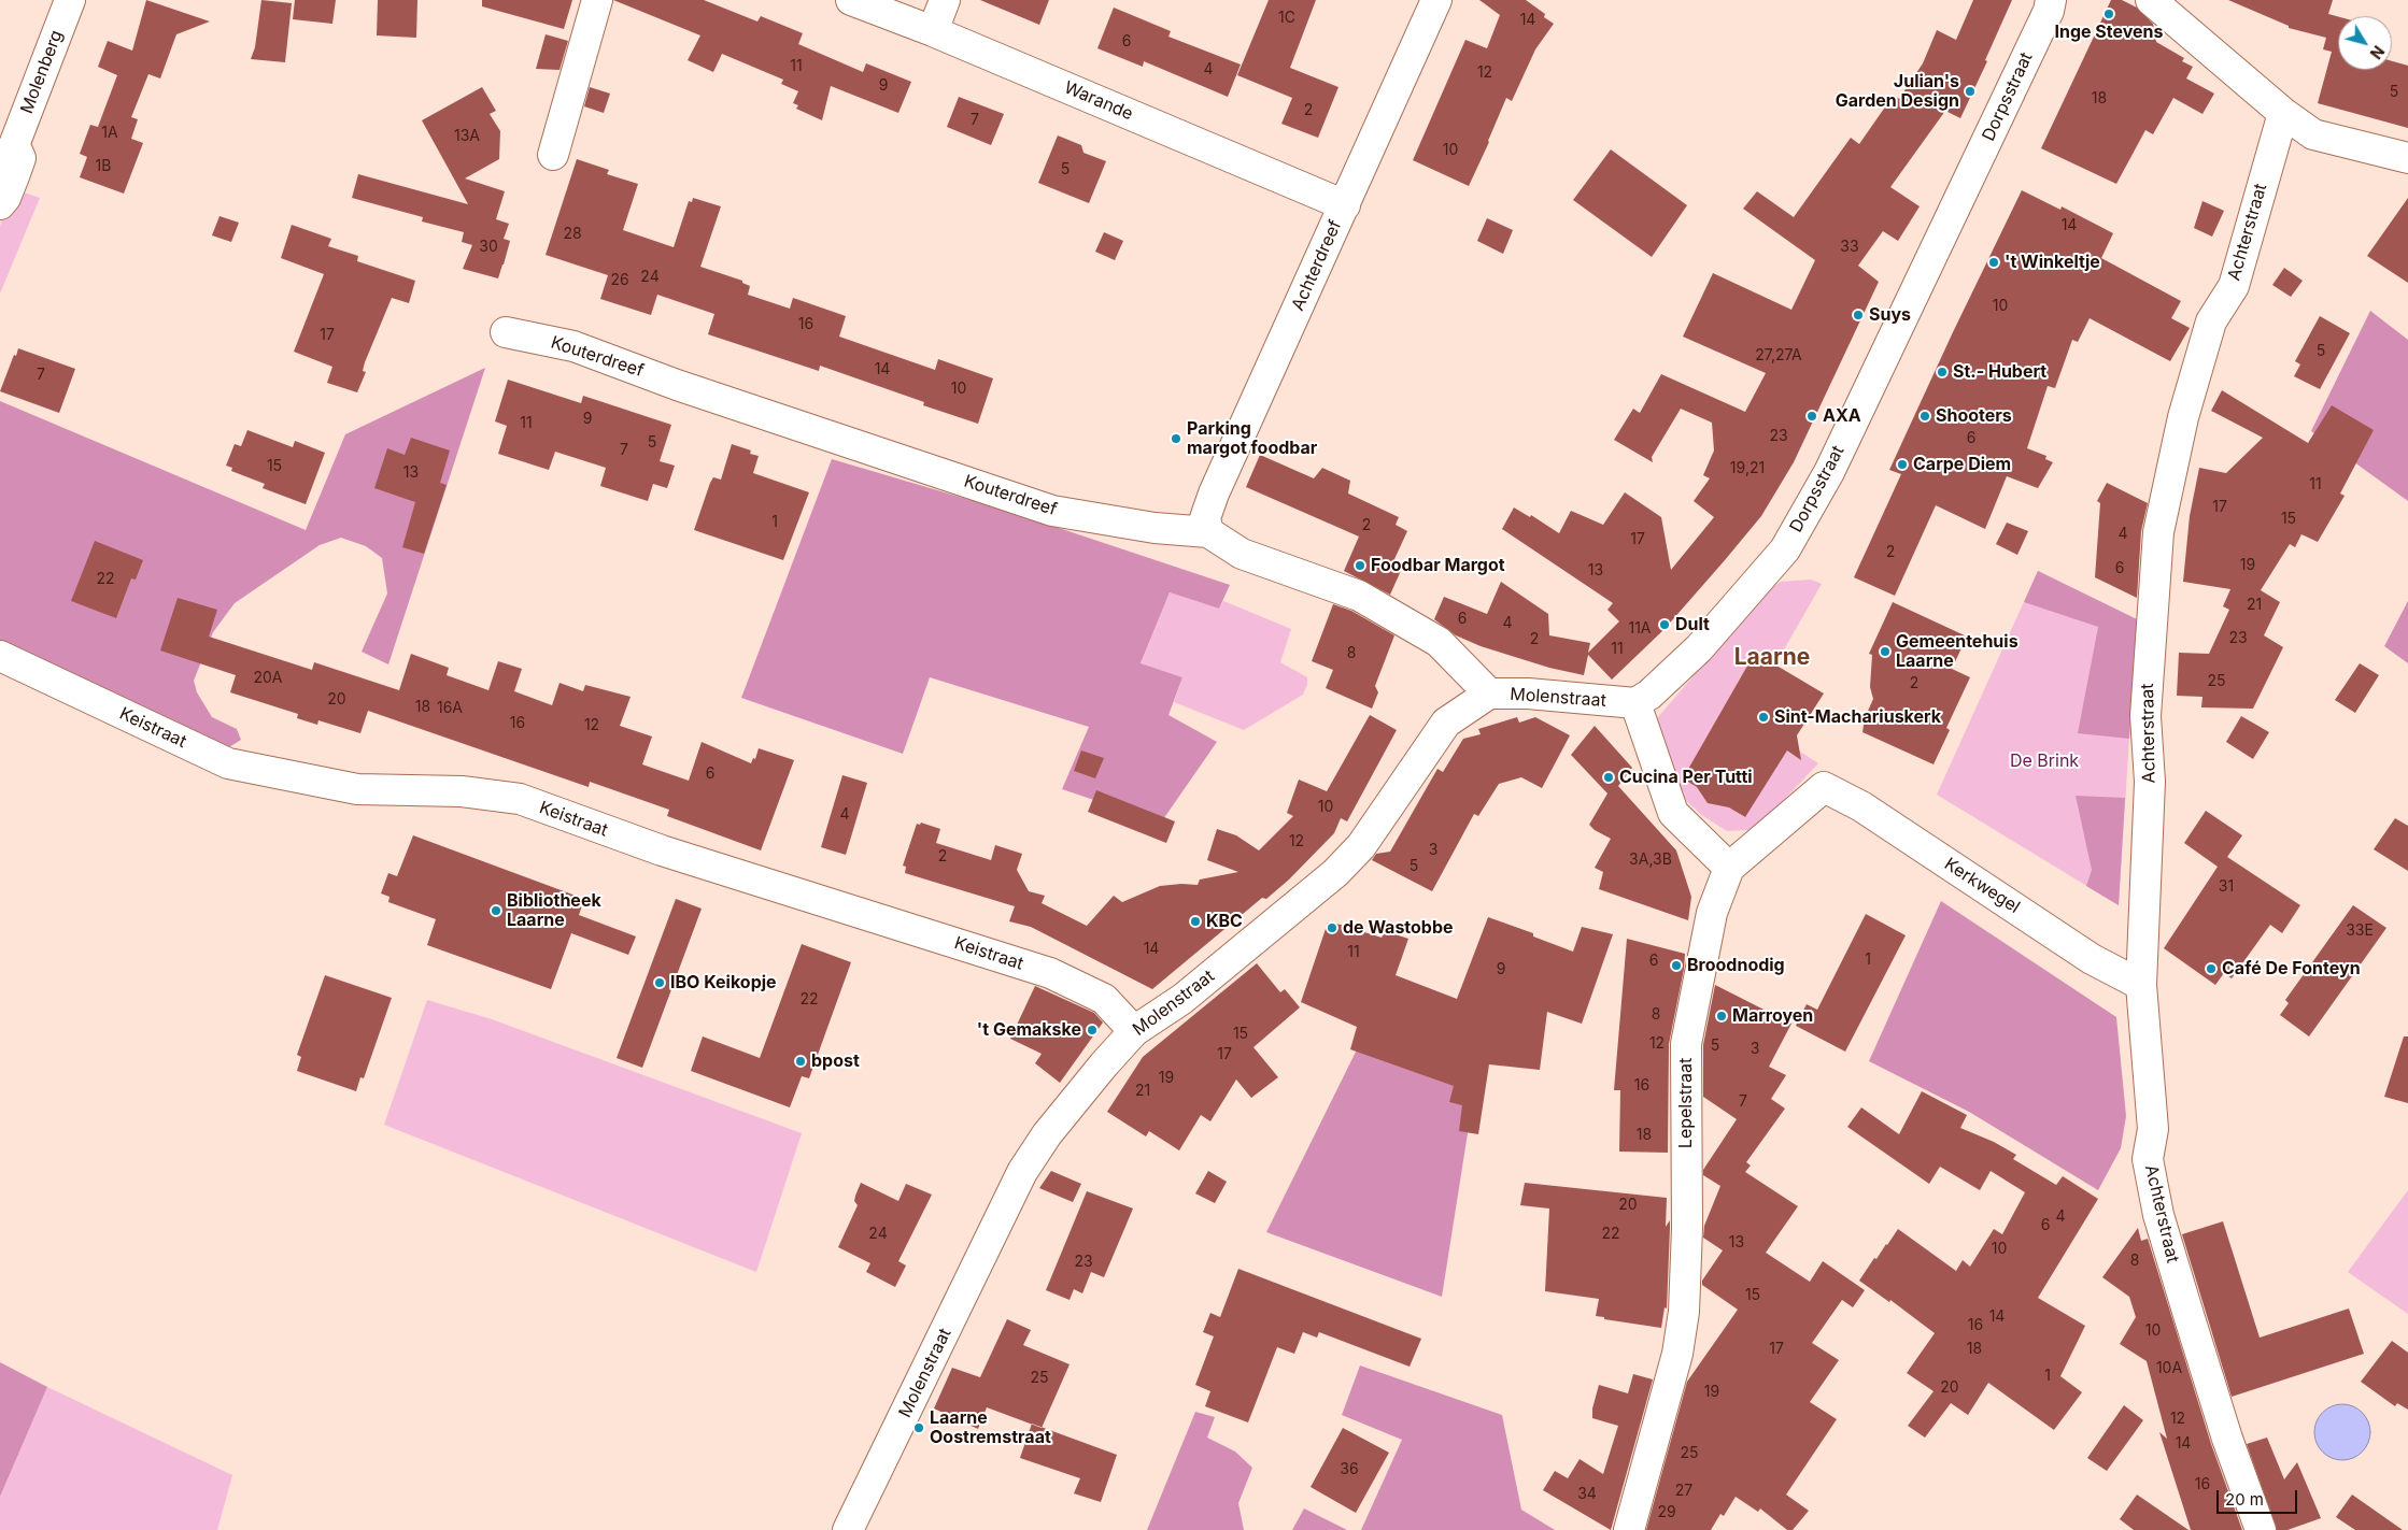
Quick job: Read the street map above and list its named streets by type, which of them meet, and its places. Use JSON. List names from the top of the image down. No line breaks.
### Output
{"streets":{"street":["Molenberg","Dorpsstraat","Warande","Achterstraat","Achterdreef","Kouterdreef","Molenstraat","Keistraat","Kerkwegel","Lepelstraat"]},"crossings":[["Dorpsstraat","Molenstraat"],["Warande","Achterdreef"],["Achterstraat","Kerkwegel"],["Achterdreef","Kouterdreef"],["Molenstraat","Keistraat"],["Kerkwegel","Lepelstraat"]],"districts":["Laarne"],"parks":["De Brink"],"places":["Inge Stevens","Julian's Garden Design","'t Winkeltje","Suys","St.- Hubert","AXA","Shooters","Parking margot foodbar","Carpe Diem","Foodbar Margot","Dult","Gemeentehuis Laarne","Sint-Machariuskerk","Cucina Per Tutti","Bibliotheek Laarne","KBC","de Wastobbe","Broodnodig","Café De Fonteyn","IBO Keikopje","Marroyen","'t Gemakske","bpost","Laarne Oostremstraat"],"house_numbers":["1C","14","6","11","4","12","9","5","18","2","7","1A","13A","10","1B","5","14","28","30","33","24","26","10","16","17","5","27,27A","14","7","10","9","11","23","6","5","7","15","19,21","13","11","17","15","1","2","4","17","2","19","6","13","22","21","6","4","11A","23","2","11","8","20A","25","2","20","18","16A","16","12","6","10","4","12","3","2","3A,3B","5","31","33E","14","11","1","6","9","22","8","15","12","5","3","17","19","16","21","7","18","20","4","6","24","22","13","10","8","23","15","14","16","10","17","18","10A","1","25","20","19","12","14","25","36","16","27","34","29"],"scale_bar":"20 m","north":"bottom right"}
